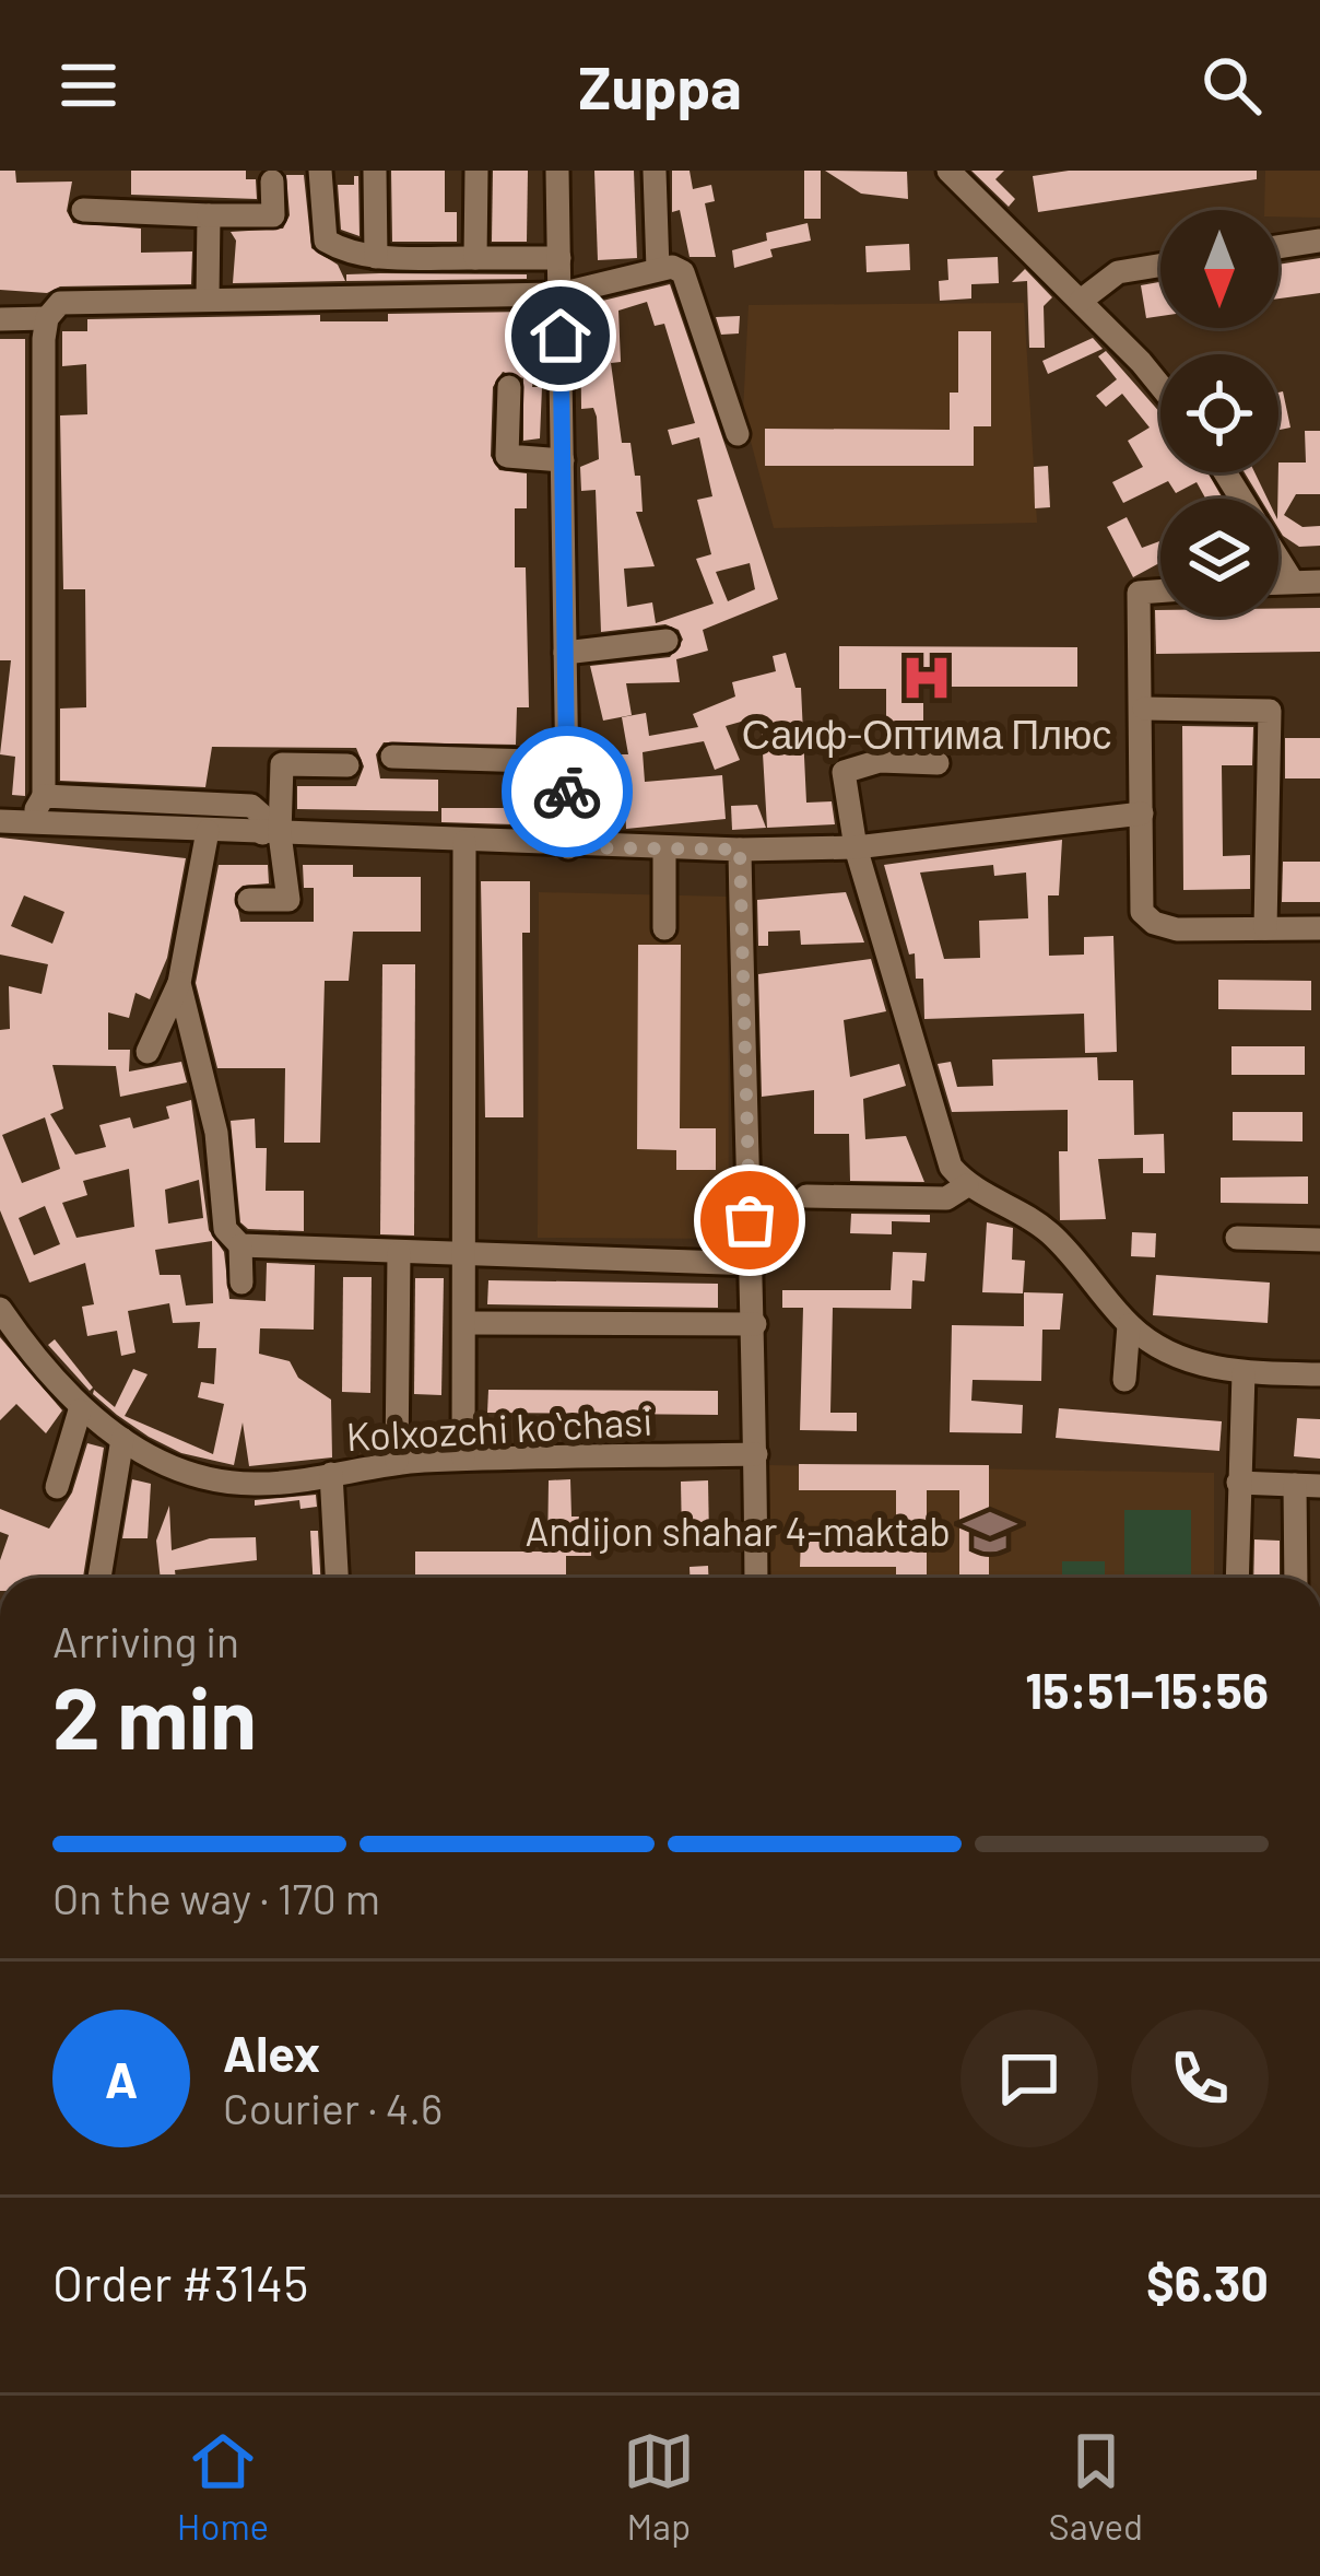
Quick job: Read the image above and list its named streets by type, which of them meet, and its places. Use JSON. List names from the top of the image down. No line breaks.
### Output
{"streets":{"street":["Kolxozchi koʻchasi"]},"places":{"hospital":["Саиф-Оптима Плюс"],"school or university":["Andijon shahar 4-maktab"]},"north":"bottom","page":{"header":"Zuppa","heading":["2 min","Arriving in","15:51–15:56"],"panel":["Alex","Courier · 4.6","Order #3145","$6.30"],"bar":"On the way · 170 m","round":"A","tabs":["Home","Map","Saved"]}}
